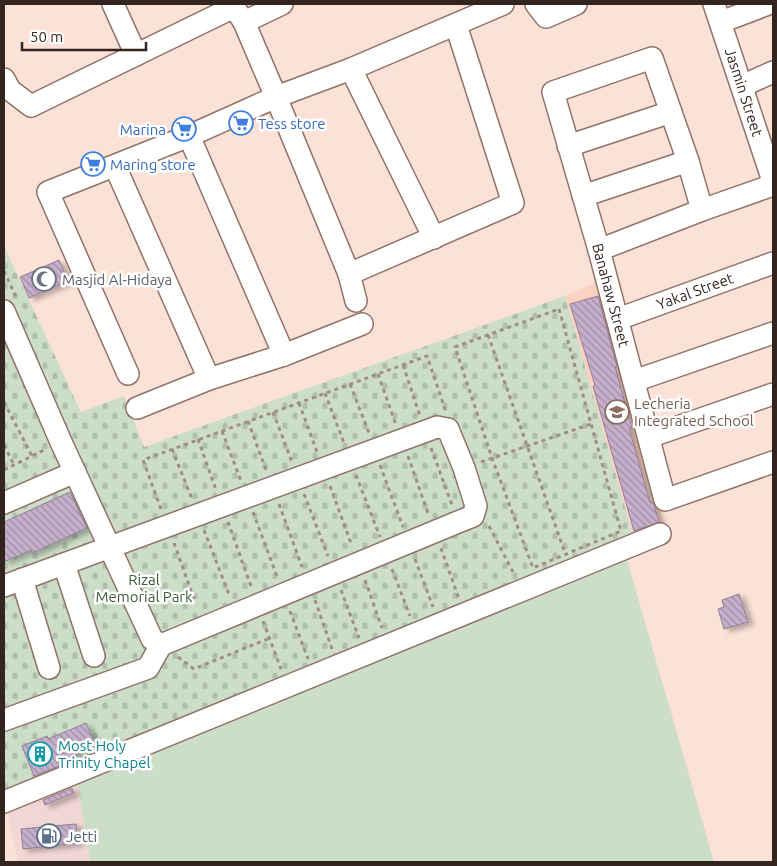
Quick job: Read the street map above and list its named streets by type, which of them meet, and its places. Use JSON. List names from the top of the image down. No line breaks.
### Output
{"streets":{"street":["Jasmin Street","Yakal Street","Banahaw Street"]},"crossings":[["Yakal Street","Banahaw Street"]],"parks":["Rizal Memorial Park"],"places":{"supermarket":["Tess store","Marina","Maring store"],"mosque":["Masjid Al-Hidaya"],"school or university":["Lecheria Integrated School"],"building":["Most Holy Trinity Chapel"],"fuel station":["Jetti"]},"scale_bar":"50 m"}
